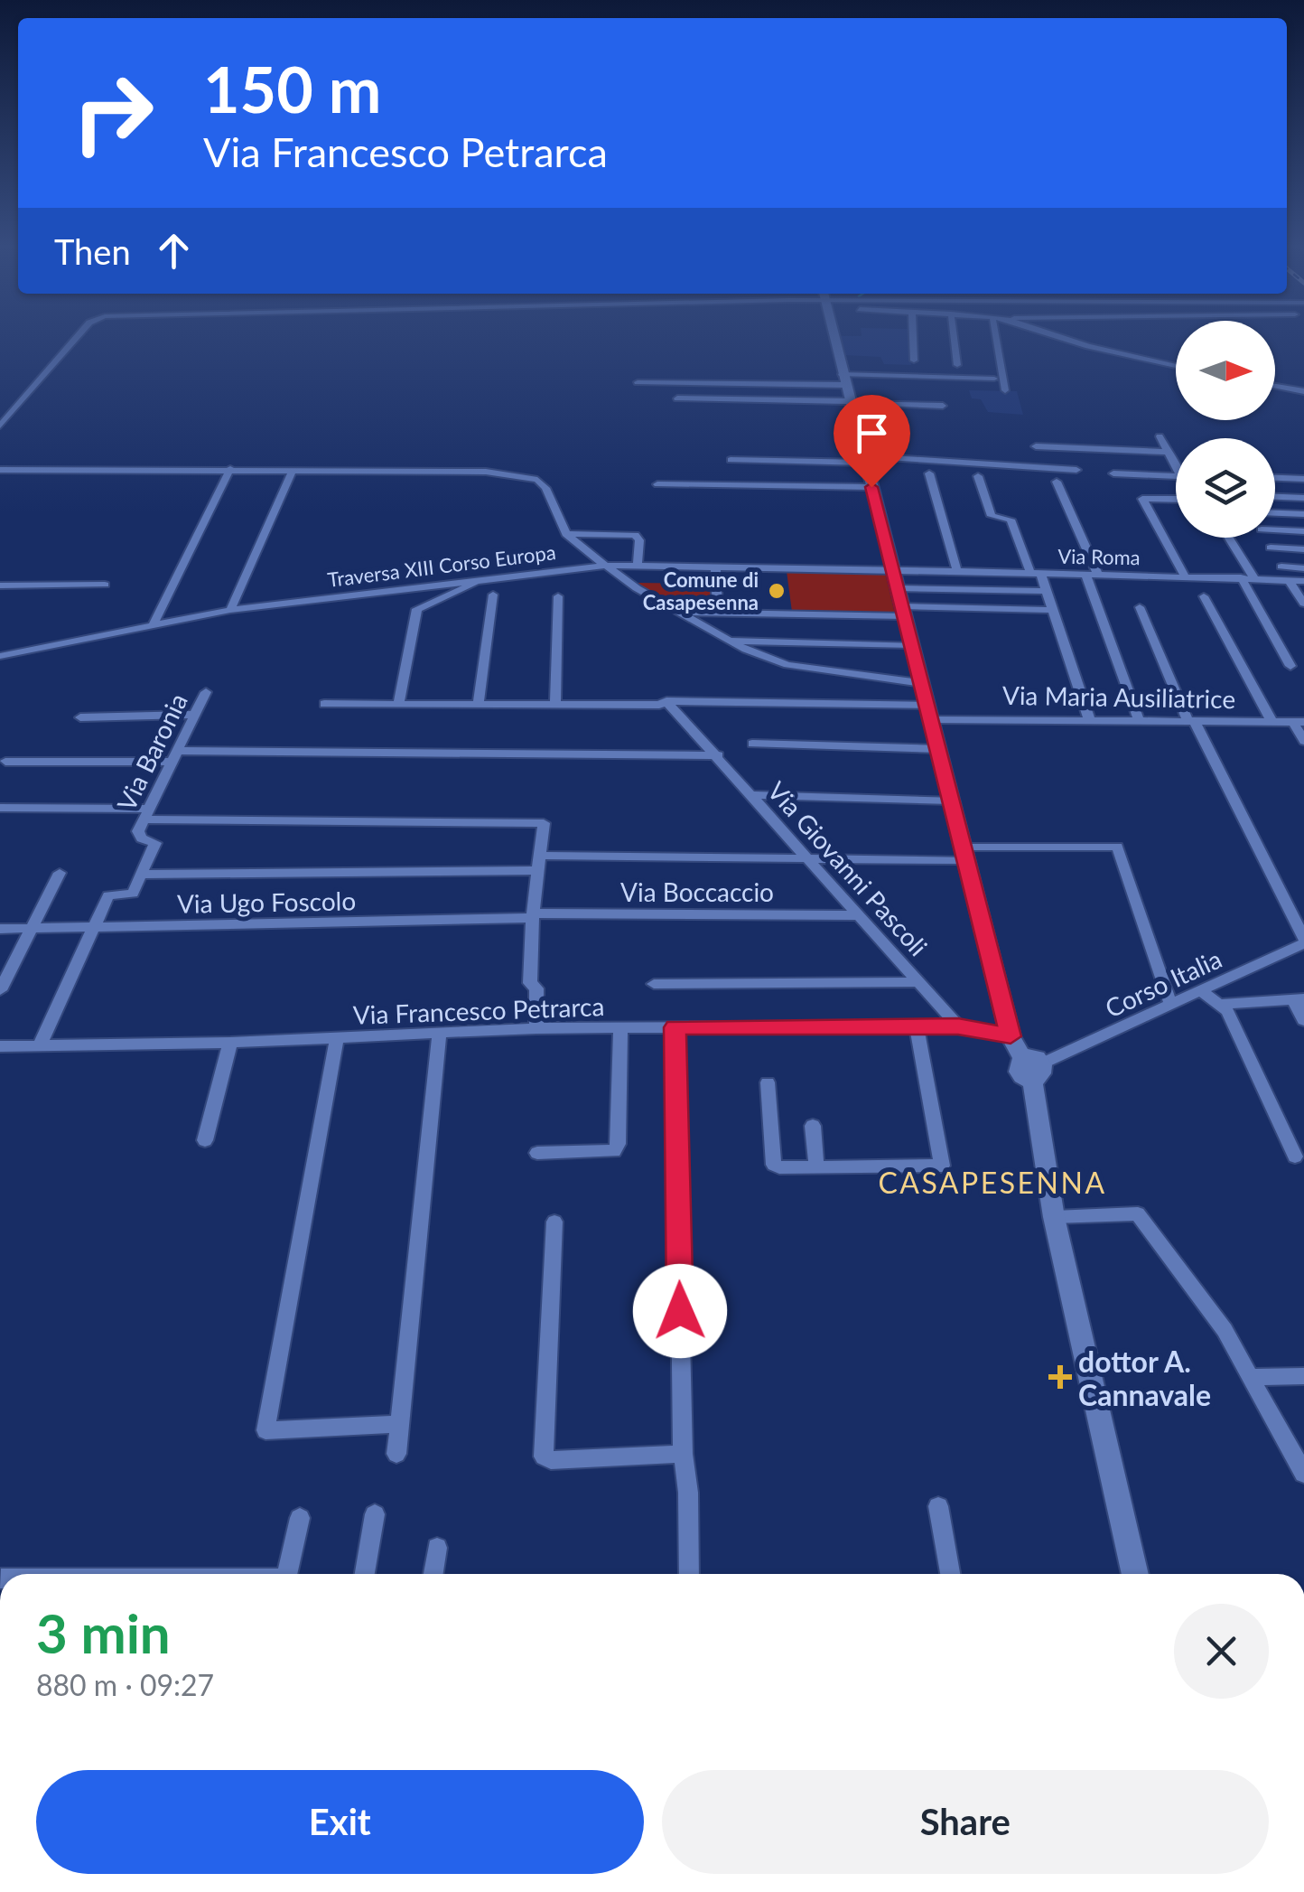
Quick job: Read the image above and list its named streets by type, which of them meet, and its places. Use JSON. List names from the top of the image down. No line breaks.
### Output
{"streets":{"street":["Via Roma","Traversa XIII Corso Europa","Via Maria Ausiliatrice","Via Baronia","Via Giovanni Pascoli","Via Boccaccio","Via Ugo Foscolo","Corso Italia","Via Francesco Petrarca"]},"crossings":[["Via Roma","Traversa XIII Corso Europa"],["Via Maria Ausiliatrice","Via Giovanni Pascoli"],["Via Giovanni Pascoli","Via Boccaccio"],["Via Giovanni Pascoli","Via Francesco Petrarca"],["Via Boccaccio","Via Ugo Foscolo"]],"districts":["CASAPESENNA"],"places":{"other":["Comune di Casapesenna"],"health":["dottor A. Cannavale"]},"north":"right","page":{"turn":["150 m","Via Francesco Petrarca"],"then":"Then","heading":["3 min","880 m · 09:27"],"buttons":["Exit","Share"]}}
